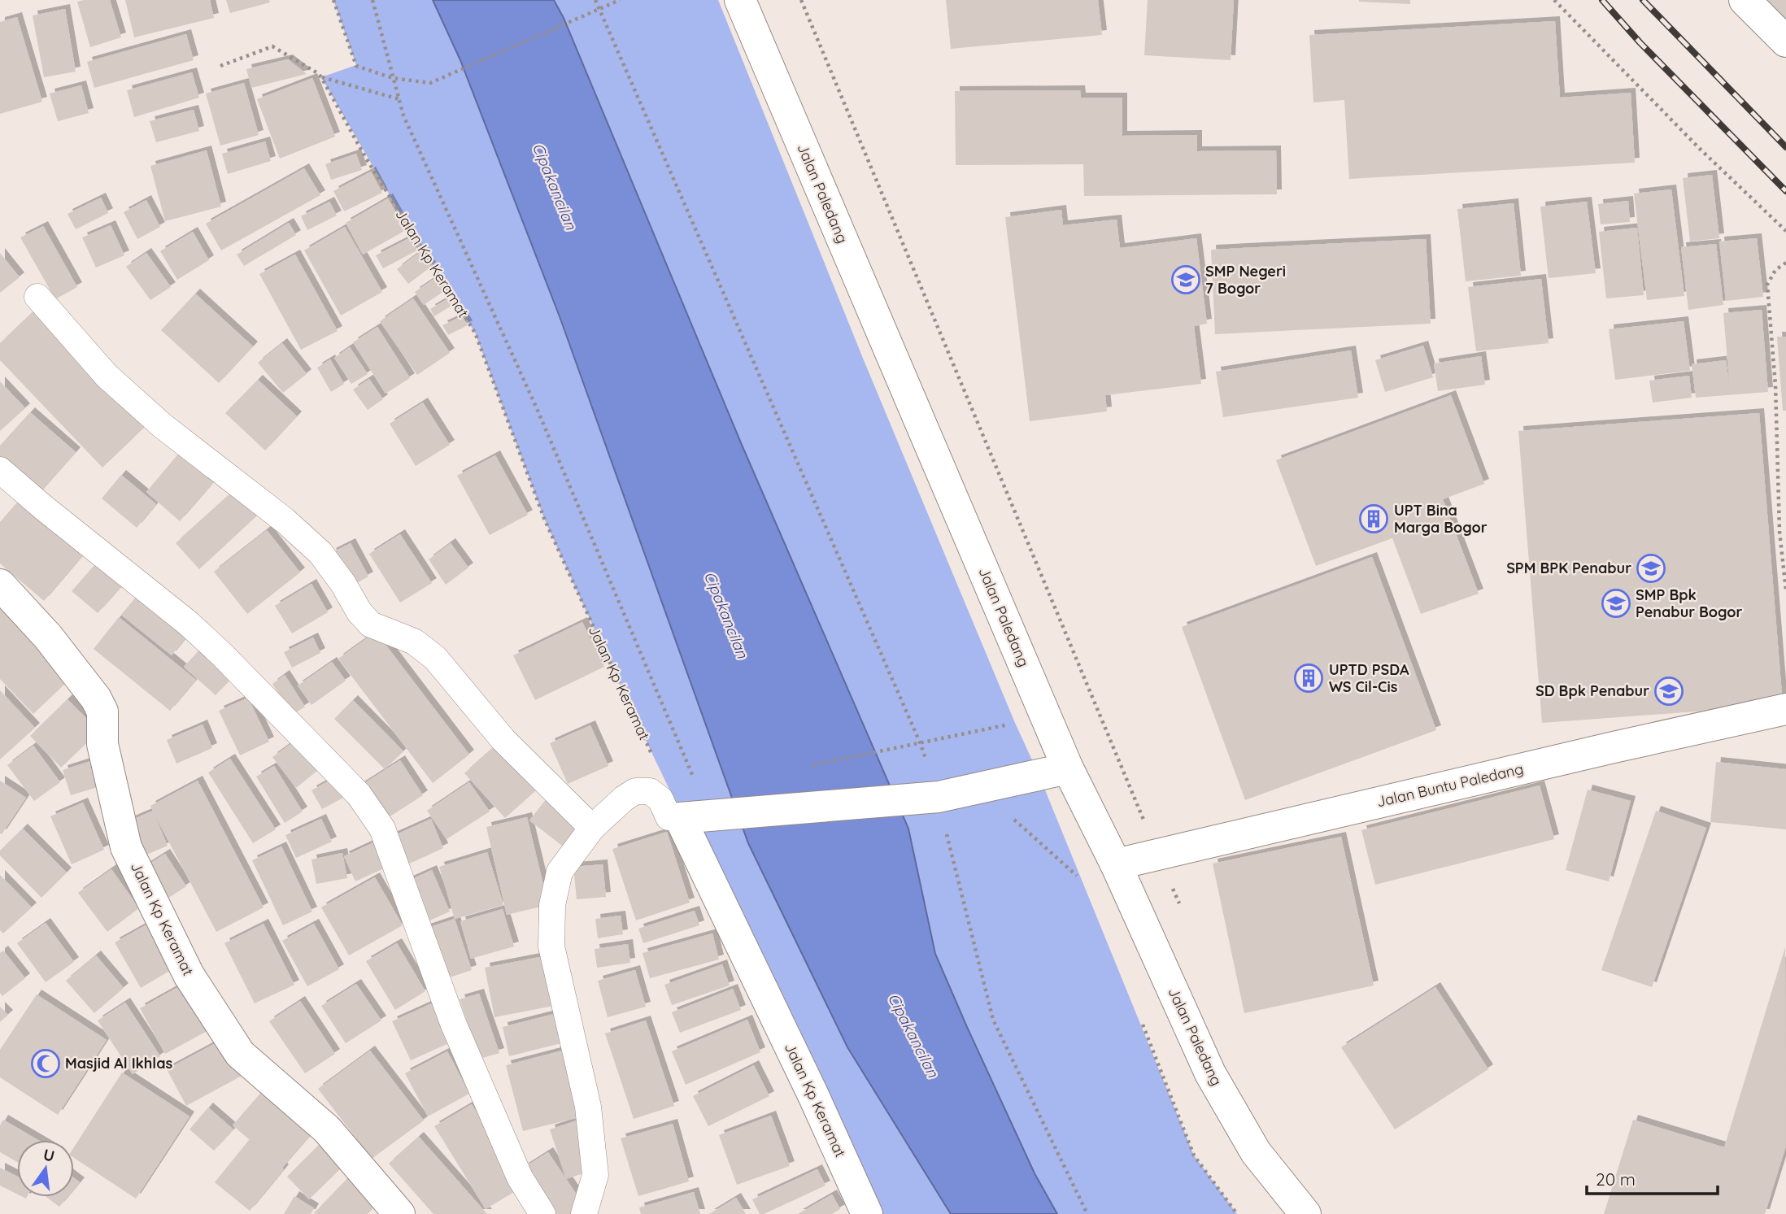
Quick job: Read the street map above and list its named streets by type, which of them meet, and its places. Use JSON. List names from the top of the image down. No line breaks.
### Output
{"streets":{"street":["Jalan Paledang","Jalan Kp Keramat","Jalan Buntu Paledang"]},"crossings":[["Jalan Paledang","Jalan Buntu Paledang"]],"water":["Cipakancilan"],"places":{"school or university":["SMP Negeri 7 Bogor","SPM BPK Penabur","SMP Bpk Penabur Bogor","SD Bpk Penabur"],"building":["UPT Bina Marga Bogor","UPTD PSDA WS Cil-Cis"],"mosque":["Masjid Al Ikhlas"]},"scale_bar":"20 m","north":"top"}
